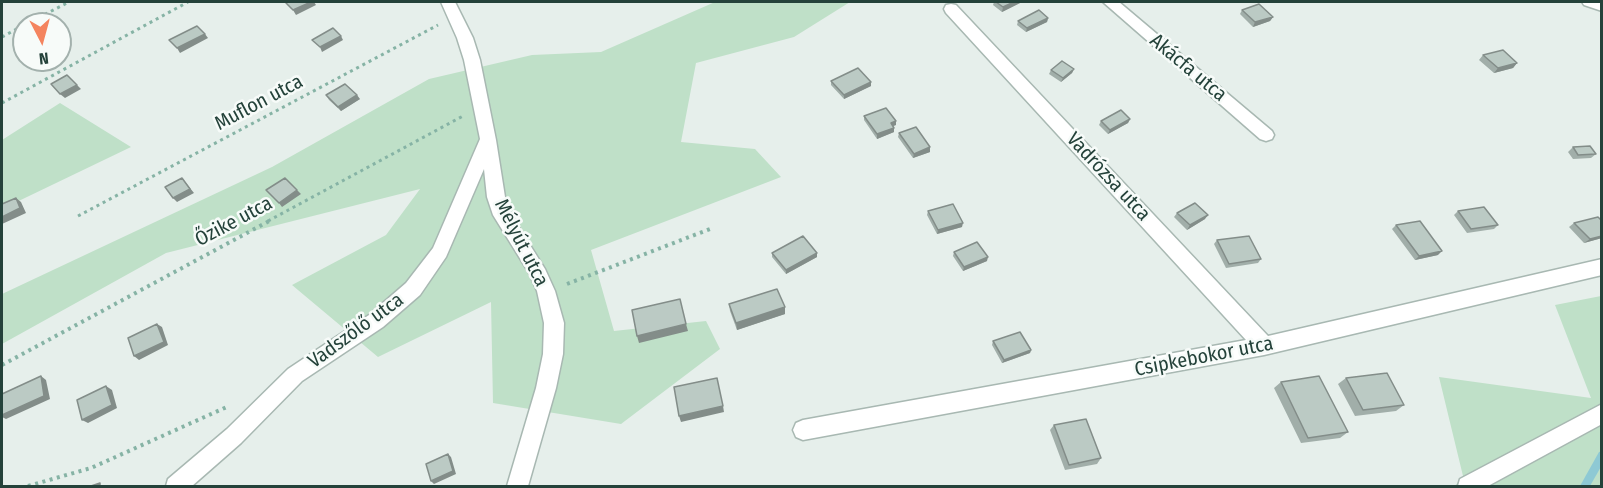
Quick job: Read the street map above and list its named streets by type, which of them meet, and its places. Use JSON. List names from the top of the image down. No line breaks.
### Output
{"streets":{"street":["Akácfa utca","Vadrózsa utca","Mélyút utca","Vadszőlő utca","Csipkebokor utca"],"path":["Muflon utca","Őzike utca"]},"crossings":[["Muflon utca","Mélyút utca"],["Vadrózsa utca","Csipkebokor utca"],["Őzike utca","Mélyút utca"],["Mélyút utca","Vadszőlő utca"]],"north":"bottom"}
